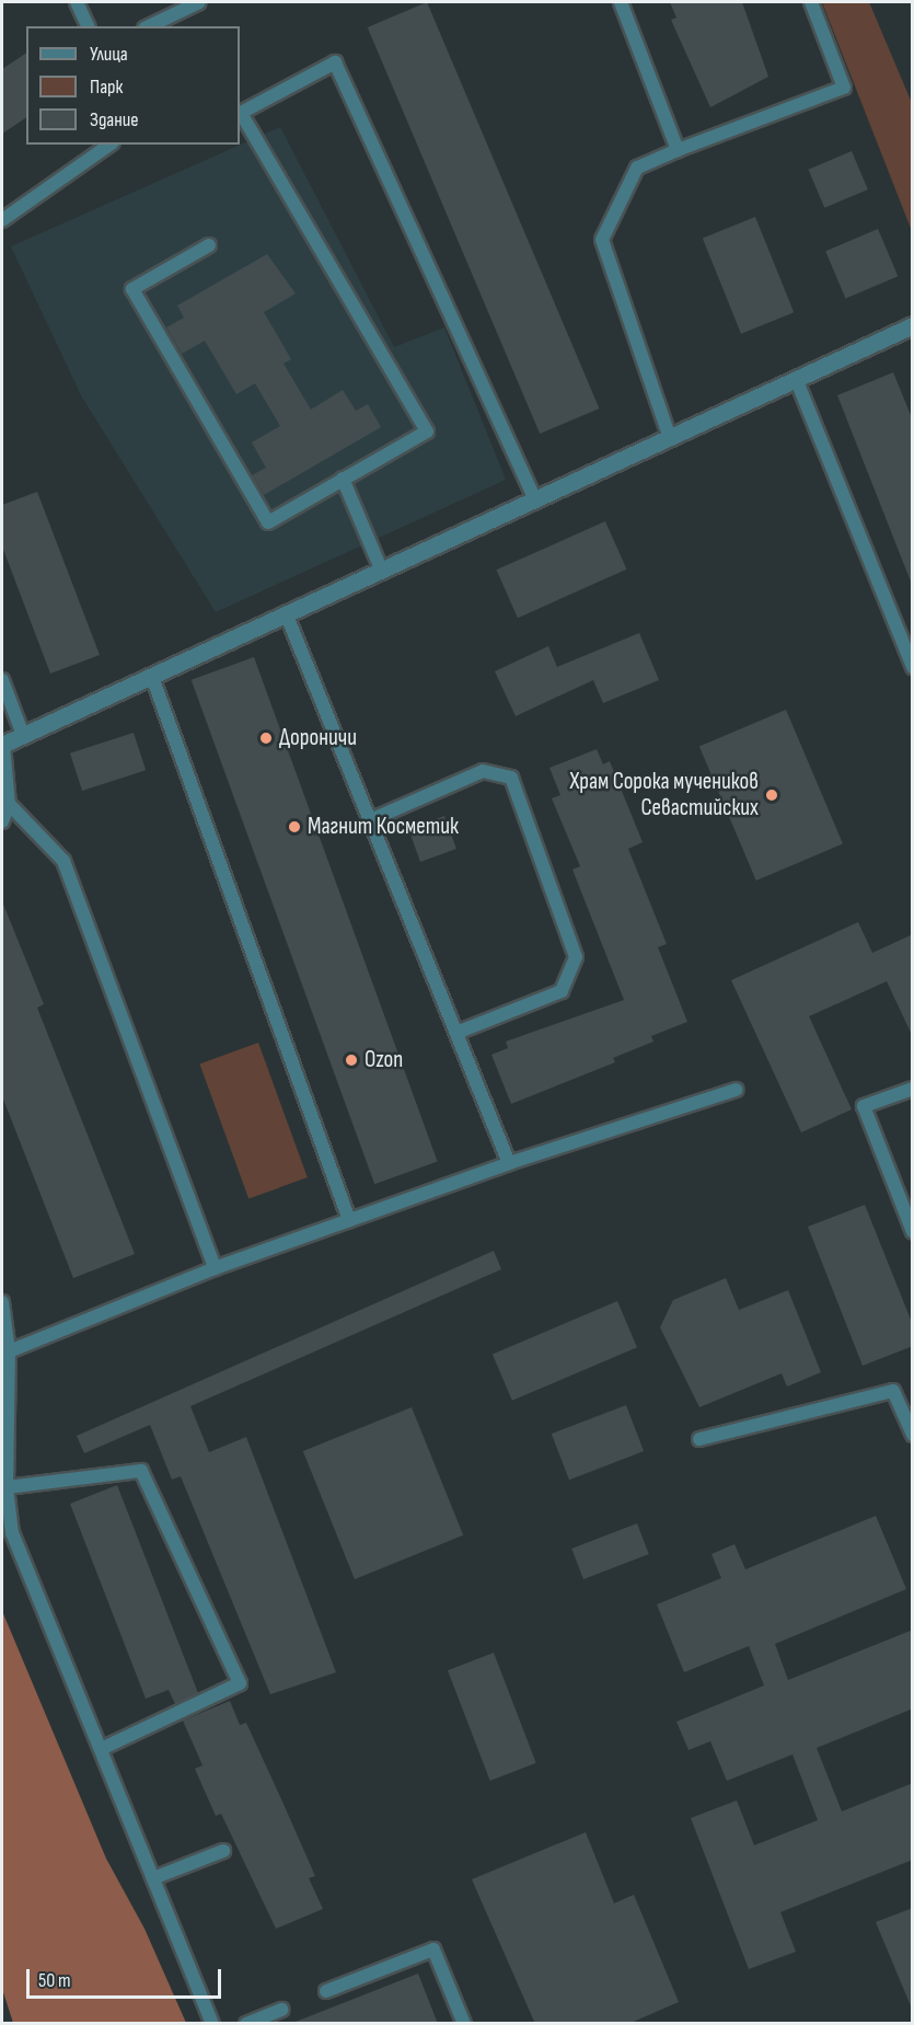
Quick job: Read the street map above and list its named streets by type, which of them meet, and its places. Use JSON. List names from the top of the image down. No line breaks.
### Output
{"places":["Дороничи","Храм Сорока мучеников Севастийских","Магнит Косметик","Ozon"],"legend":["Улица","Парк","Здание"],"scale_bar":"50 m"}
